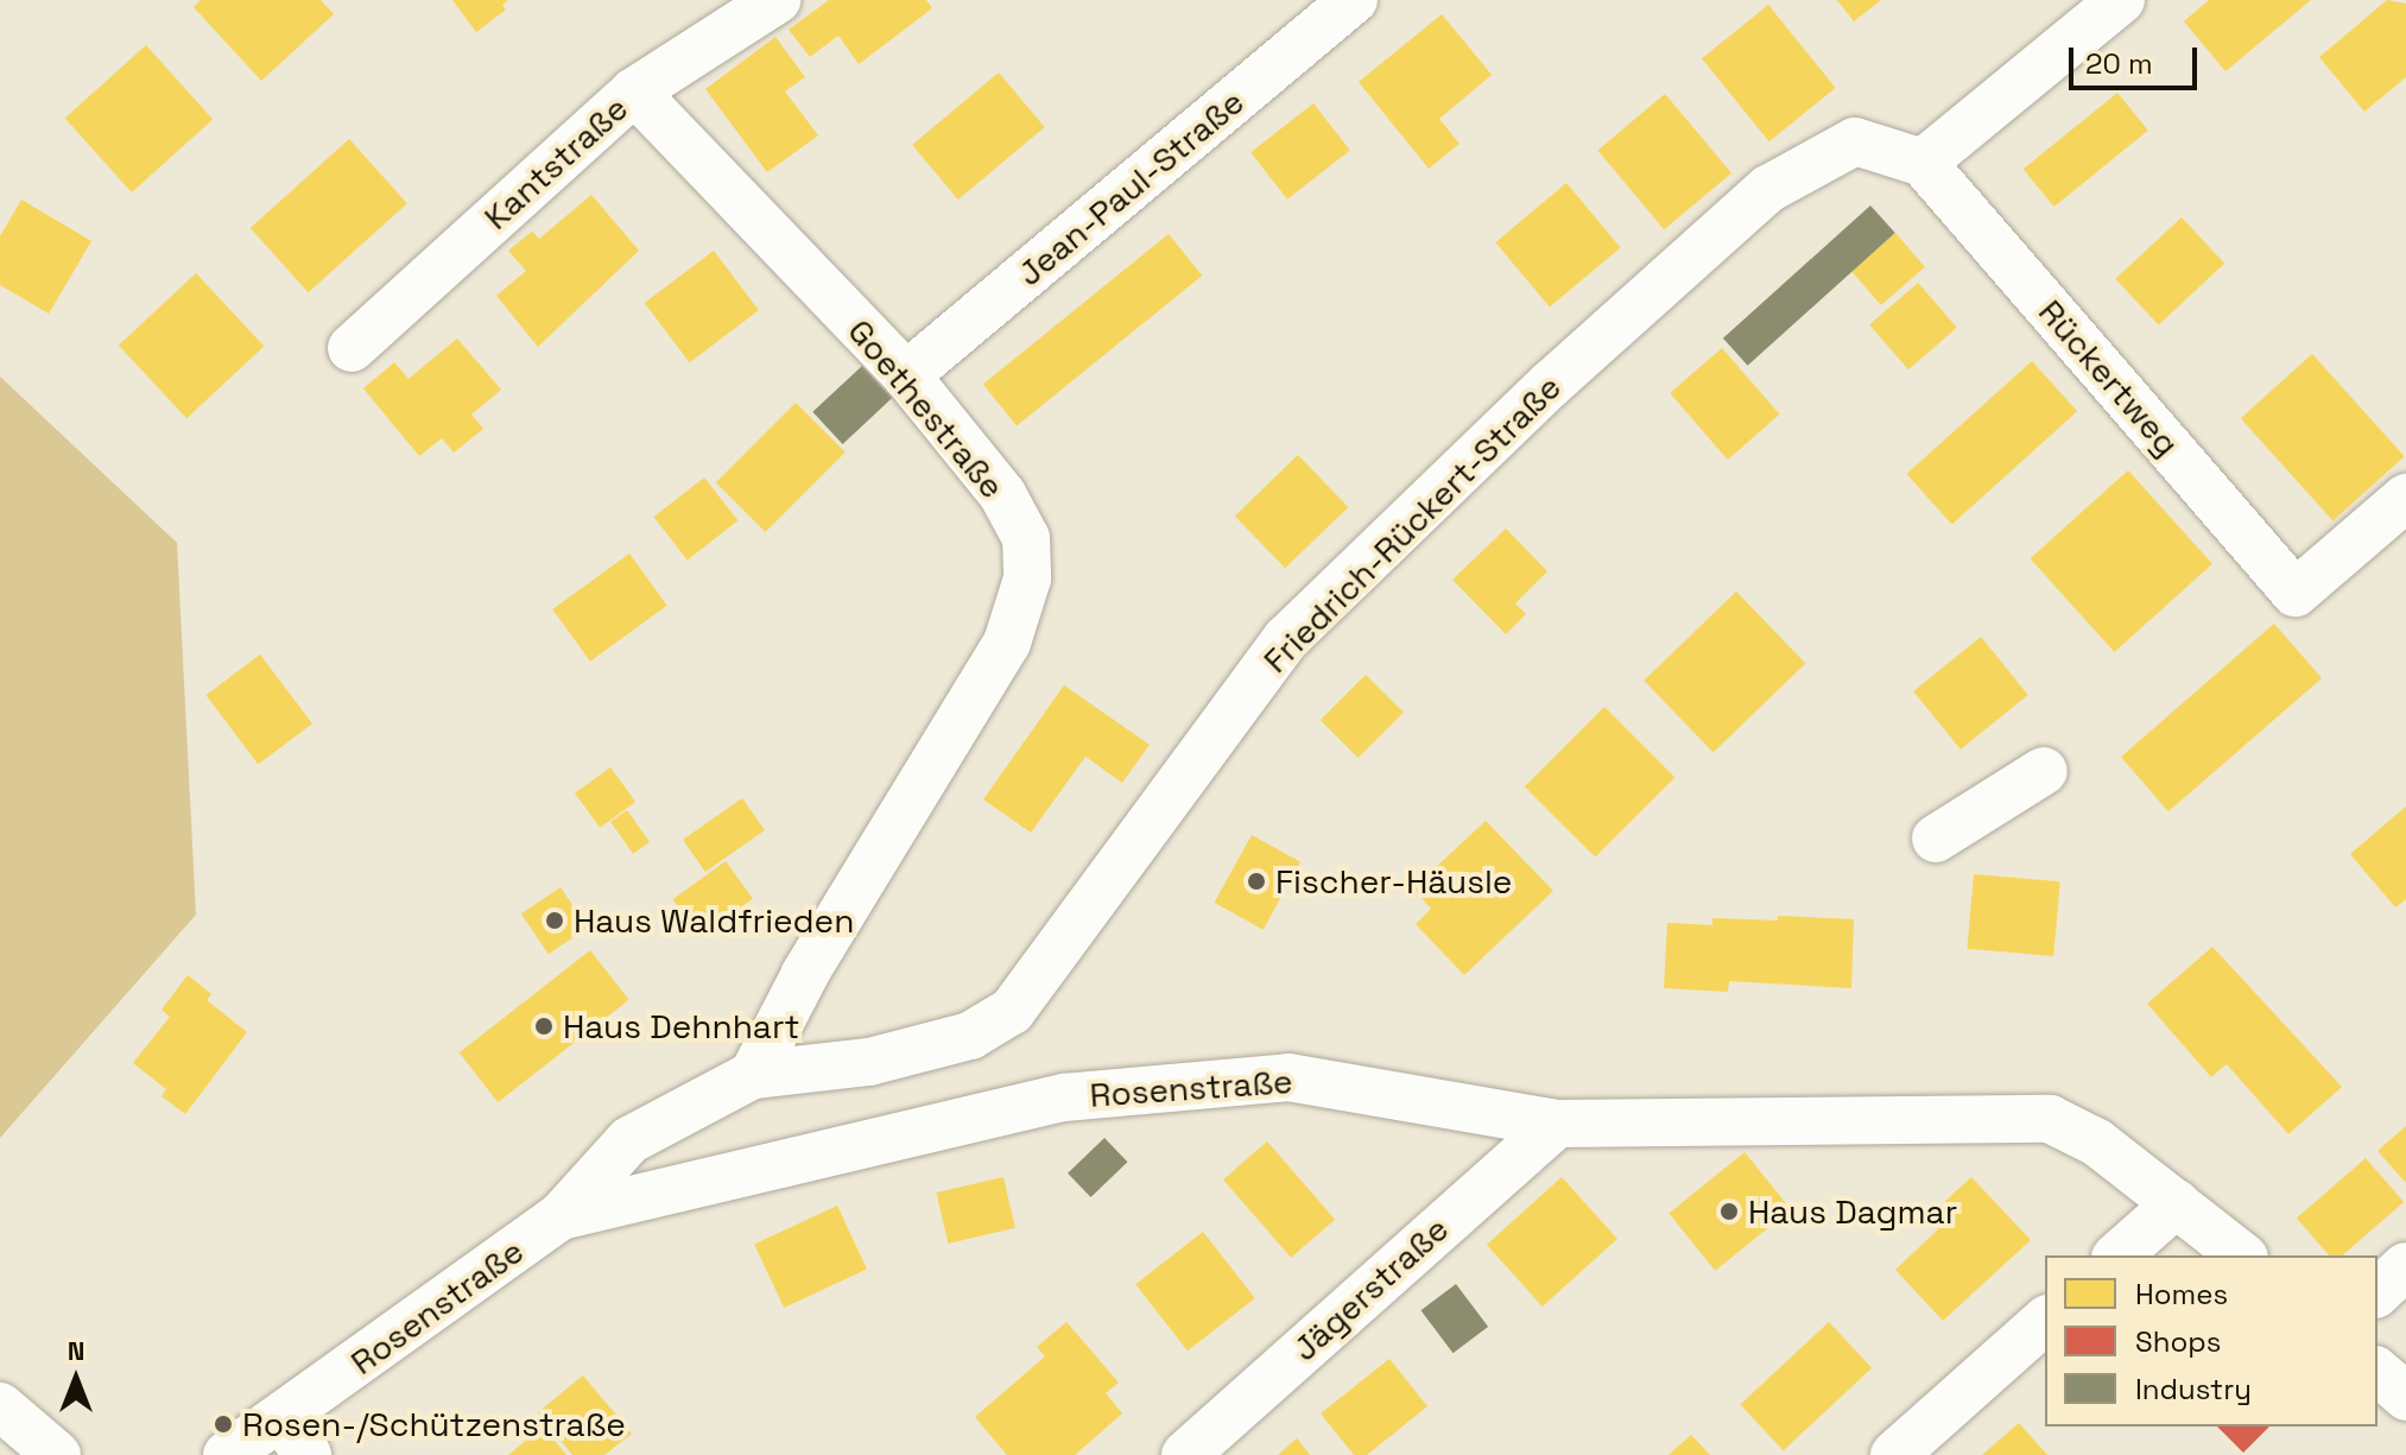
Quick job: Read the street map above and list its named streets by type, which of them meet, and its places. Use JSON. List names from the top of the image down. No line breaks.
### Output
{"streets":{"street":["Kantstraße","Jean-Paul-Straße","Rückertweg","Goethestraße","Friedrich-Rückert-Straße","Rosenstraße","Jägerstraße"]},"crossings":[["Kantstraße","Goethestraße"],["Jean-Paul-Straße","Goethestraße"],["Rückertweg","Friedrich-Rückert-Straße"],["Goethestraße","Friedrich-Rückert-Straße"],["Friedrich-Rückert-Straße","Rosenstraße"],["Rosenstraße","Jägerstraße"]],"places":["Fischer-Häusle","Haus Waldfrieden","Haus Dehnhart","Haus Dagmar","Rosen-/Schützenstraße"],"legend":["Homes","Shops","Industry"],"scale_bar":"20 m","north":"top"}
